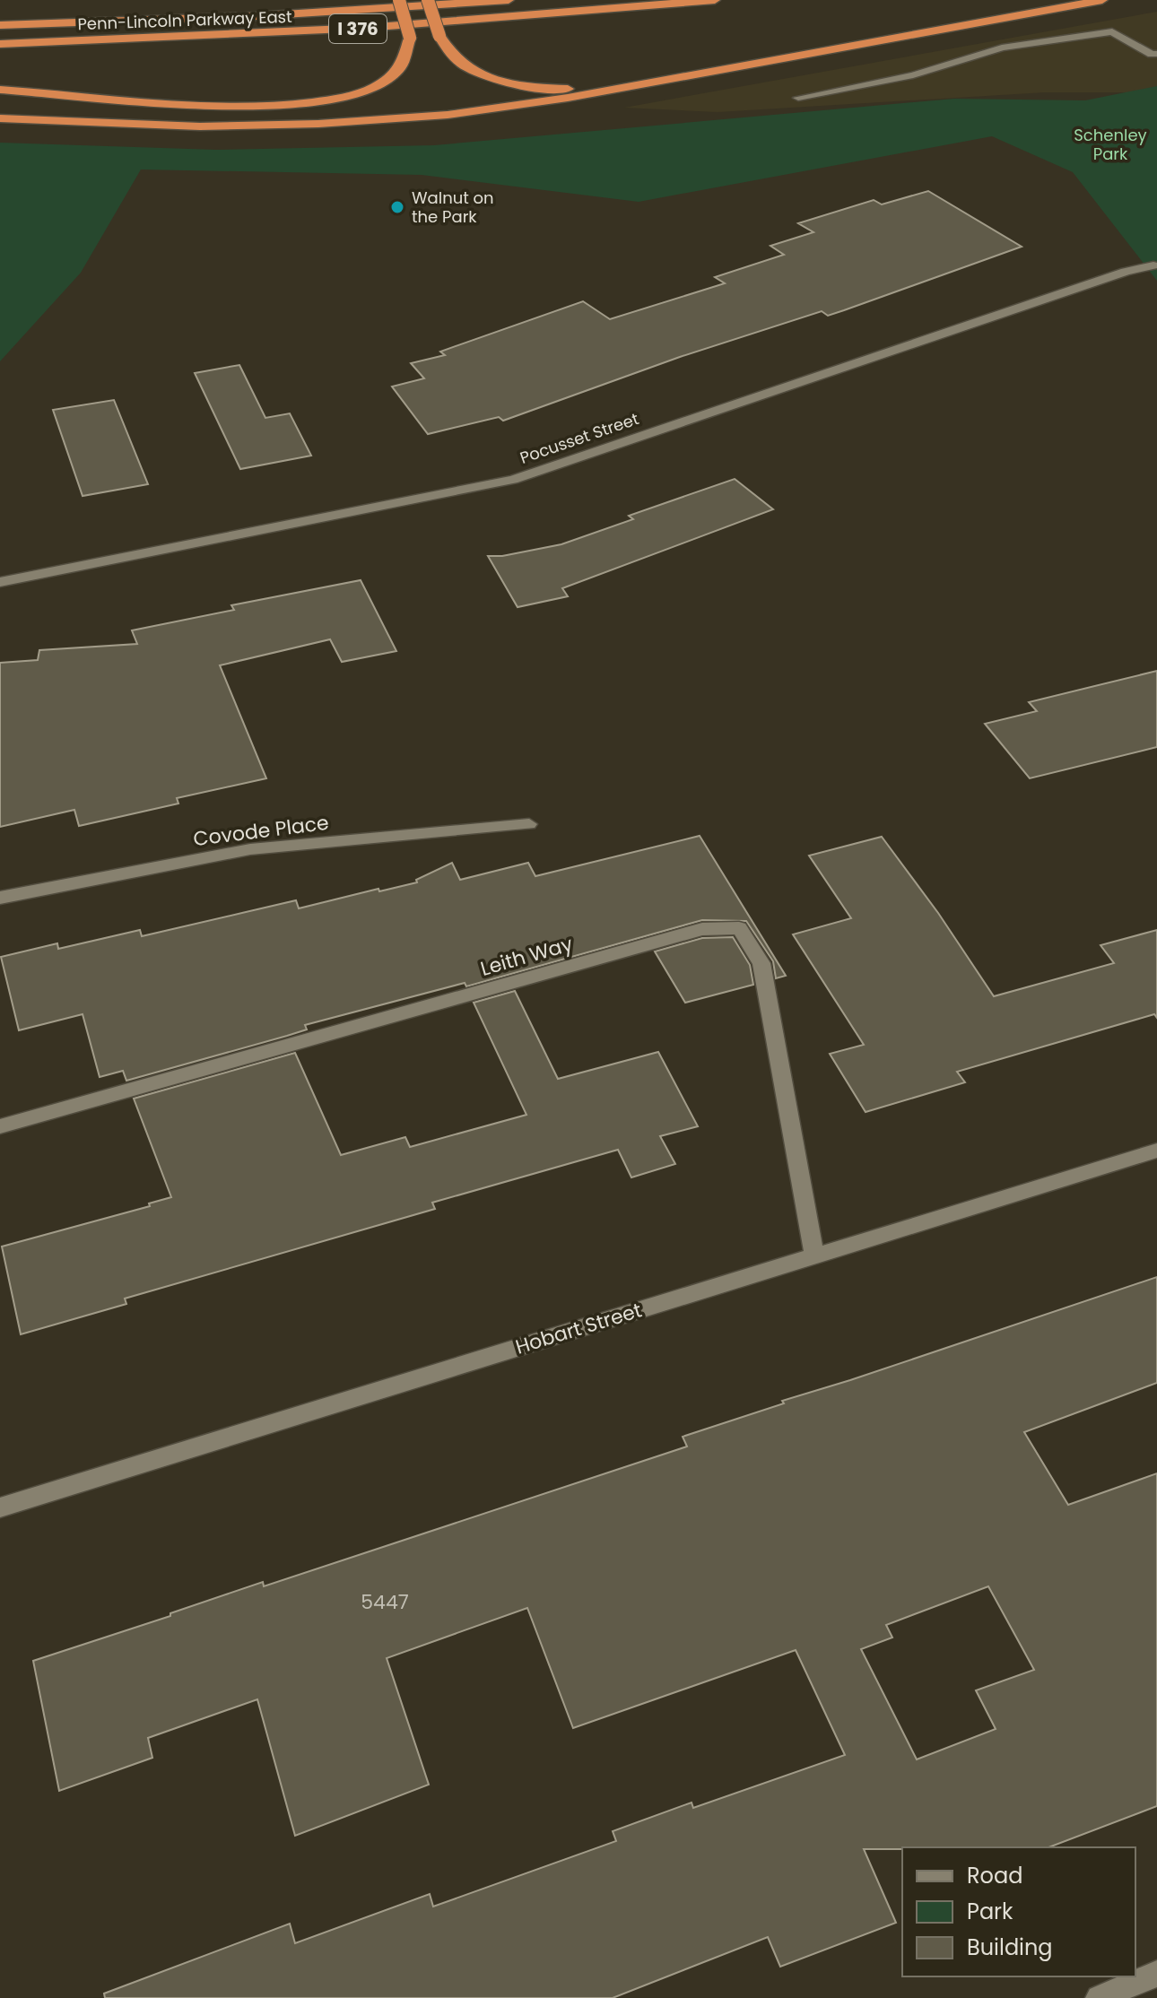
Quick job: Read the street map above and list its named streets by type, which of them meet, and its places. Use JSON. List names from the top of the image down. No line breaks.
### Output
{"streets":{"highway":["Penn-Lincoln Parkway East","I 376"],"street":["Pocusset Street","Covode Place","Leith Way","Hobart Street"]},"crossings":[["Leith Way","Hobart Street"]],"parks":["Schenley Park"],"places":["Walnut on the Park"],"house_numbers":["5447"],"legend":["Road","Park","Building"]}
